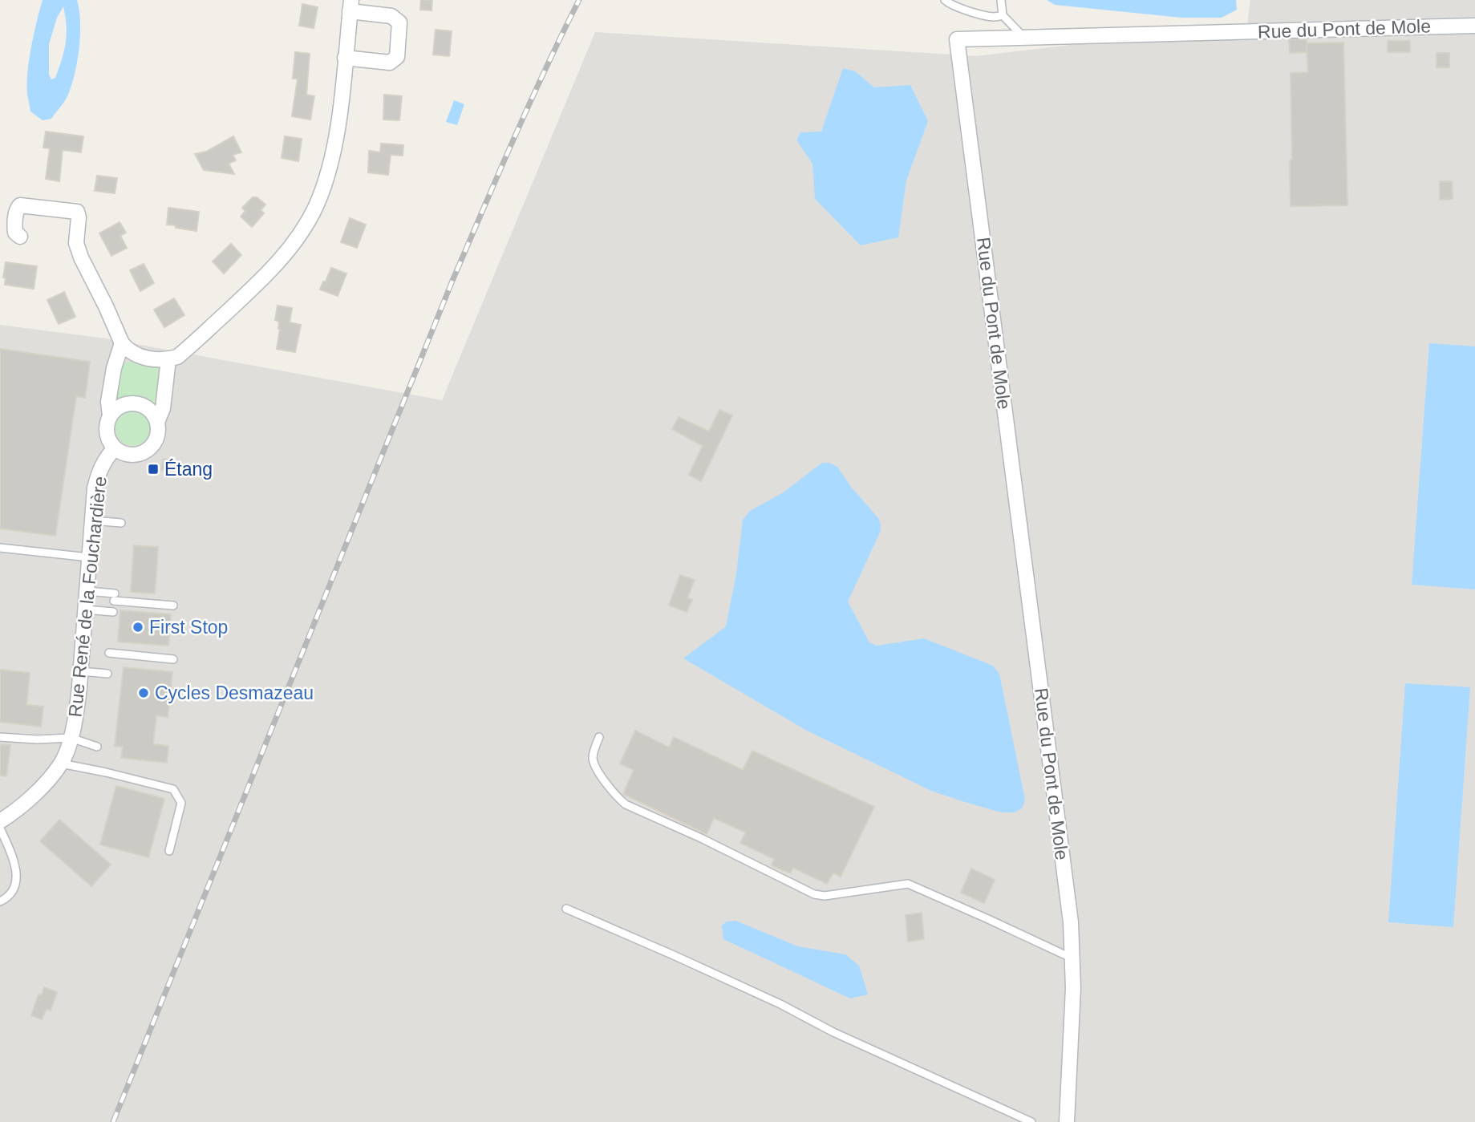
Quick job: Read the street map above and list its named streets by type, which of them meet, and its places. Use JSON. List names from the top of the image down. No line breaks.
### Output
{"streets":{"street":["Rue du Pont de Mole","Rue René de la Fouchardière"]},"places":{"transit":["Étang"],"other":["First Stop","Cycles Desmazeau"]}}
